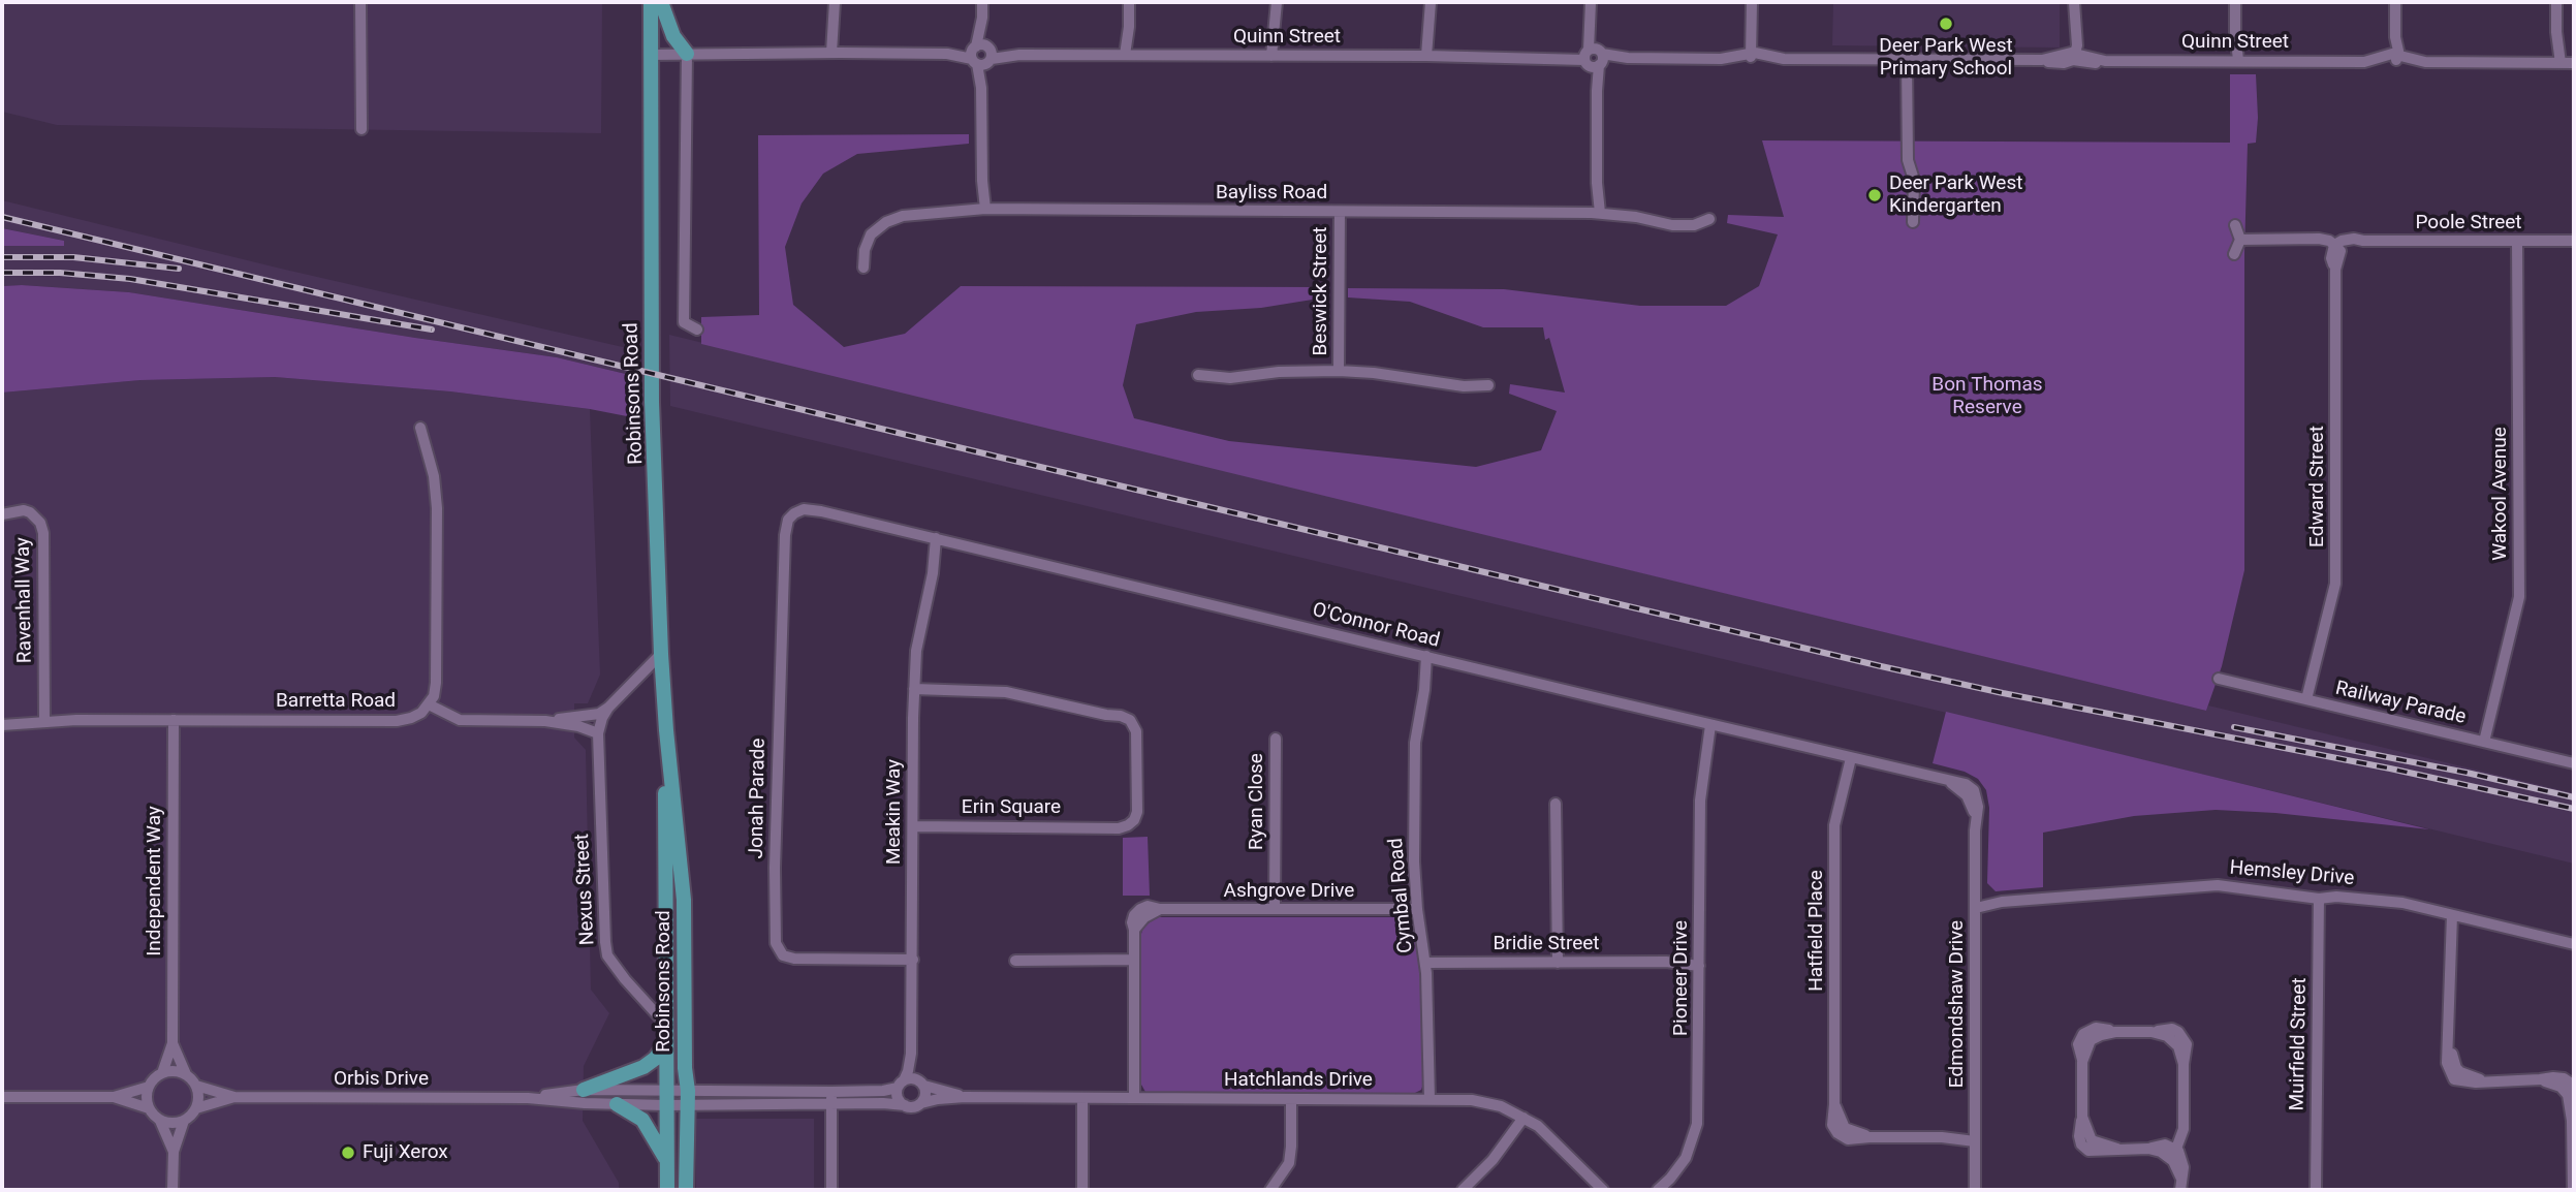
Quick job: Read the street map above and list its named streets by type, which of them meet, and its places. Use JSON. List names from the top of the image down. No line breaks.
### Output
{"streets":{"main road":["Robinsons Road"],"street":["Quinn Street","Bayliss Road","Poole Street","Beswick Street","Edward Street","Wakool Avenue","Ravenhall Way","O'Connor Road","Barretta Road","Railway Parade","Jonah Parade","Ryan Close","Erin Square","Meakin Way","Hemsley Drive","Independent Way","Nexus Street","Ashgrove Drive","Cymbal Road","Hatfield Place","Bridie Street","Pioneer Drive","Edmondshaw Drive","Muirfield Street","Orbis Drive","Hatchlands Drive"]},"crossings":[["Quinn Street","Robinsons Road"],["Bayliss Road","Beswick Street"],["Poole Street","Edward Street"],["Poole Street","Wakool Avenue"],["Robinsons Road","Nexus Street"],["Robinsons Road","Orbis Drive"],["Edward Street","Railway Parade"],["Wakool Avenue","Railway Parade"],["Ravenhall Way","Barretta Road"],["O'Connor Road","Jonah Parade"],["O'Connor Road","Meakin Way"],["O'Connor Road","Cymbal Road"],["O'Connor Road","Hatfield Place"],["O'Connor Road","Pioneer Drive"],["O'Connor Road","Edmondshaw Drive"],["Barretta Road","Independent Way"],["Barretta Road","Nexus Street"],["Jonah Parade","Meakin Way"],["Ryan Close","Ashgrove Drive"],["Erin Square","Meakin Way"],["Meakin Way","Hatchlands Drive"],["Hemsley Drive","Edmondshaw Drive"],["Hemsley Drive","Muirfield Street"],["Independent Way","Orbis Drive"],["Ashgrove Drive","Cymbal Road"],["Ashgrove Drive","Hatchlands Drive"],["Cymbal Road","Bridie Street"],["Cymbal Road","Hatchlands Drive"],["Hatfield Place","Edmondshaw Drive"],["Bridie Street","Pioneer Drive"]],"parks":["Bon Thomas Reserve"],"places":["Deer Park West Primary School","Deer Park West Kindergarten","Fuji Xerox"]}
